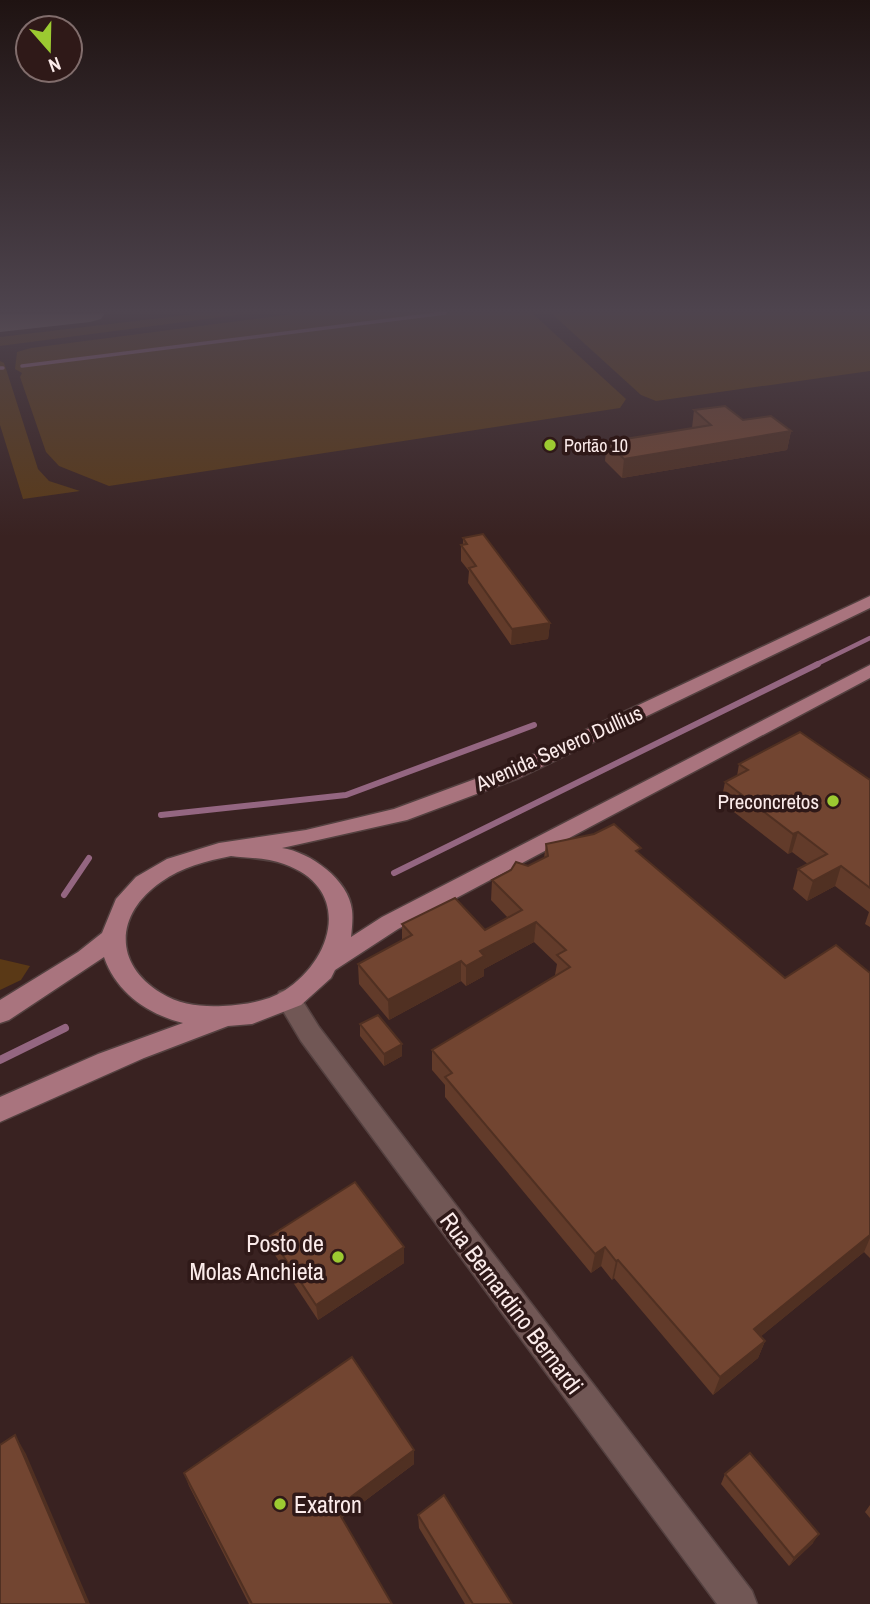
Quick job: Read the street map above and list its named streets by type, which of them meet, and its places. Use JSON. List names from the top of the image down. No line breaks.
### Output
{"streets":{"main road":["Avenida Severo Dullius"],"street":["Rua Bernardino Bernardi"]},"crossings":[["Avenida Severo Dullius","Rua Bernardino Bernardi"]],"places":["Portão 10","Preconcretos","Posto de Molas Anchieta","Exatron"],"north":"bottom"}
